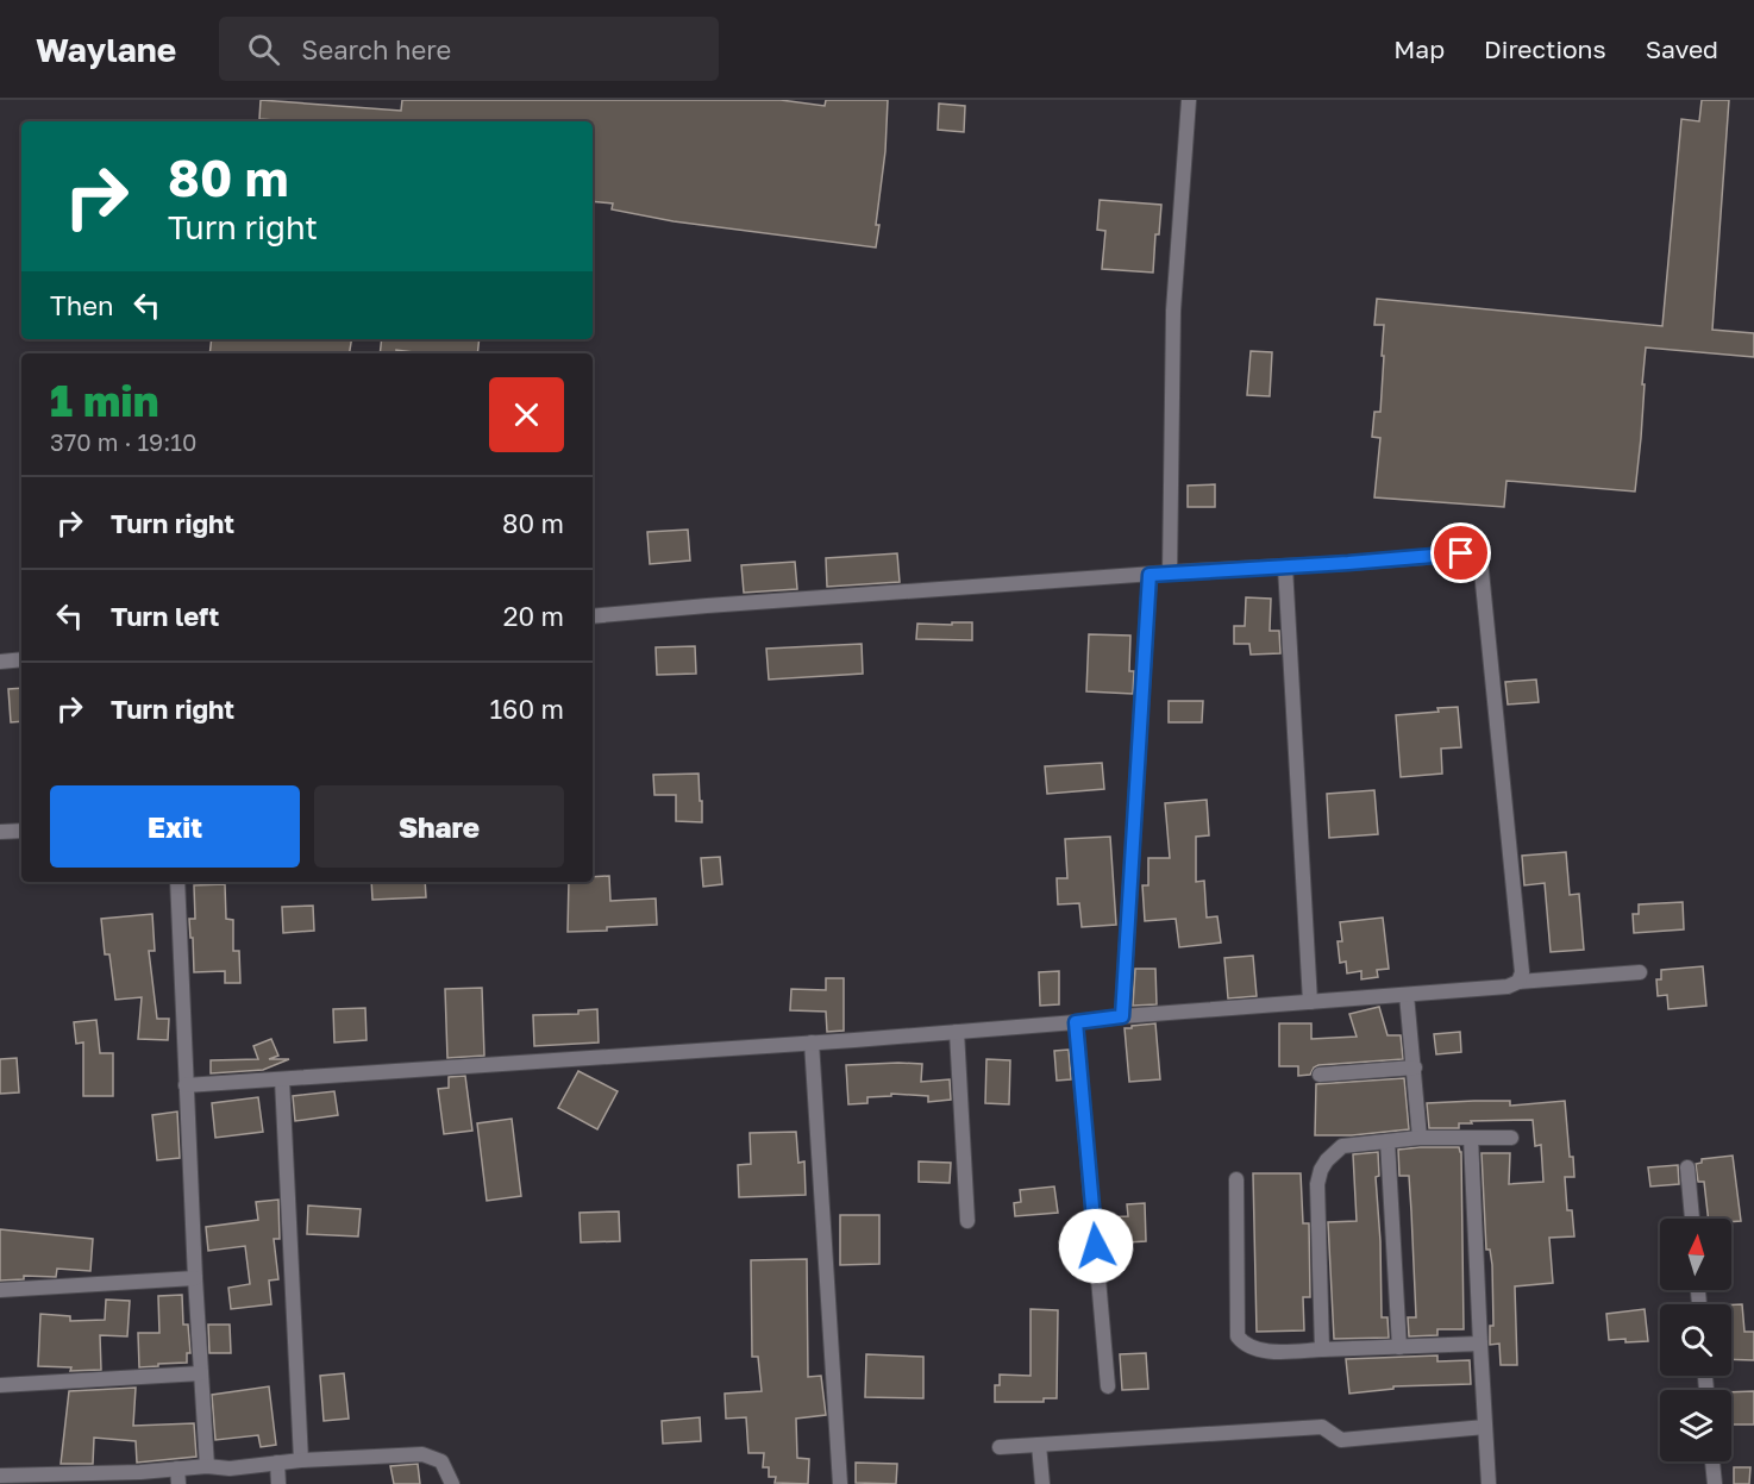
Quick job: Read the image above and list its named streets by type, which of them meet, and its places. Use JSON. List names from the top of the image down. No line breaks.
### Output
{"north":"top","page":{"header":"Waylane","search":"Search here","nav":["Map","Directions","Saved"],"turn":["80 m","Turn right"],"then":"Then","heading":["1 min","370 m · 19:10"],"list":[{"name":"Turn right","value":"80 m"},{"name":"Turn left","value":"20 m"},{"name":"Turn right","value":"160 m"}],"buttons":["Exit","Share"]}}
